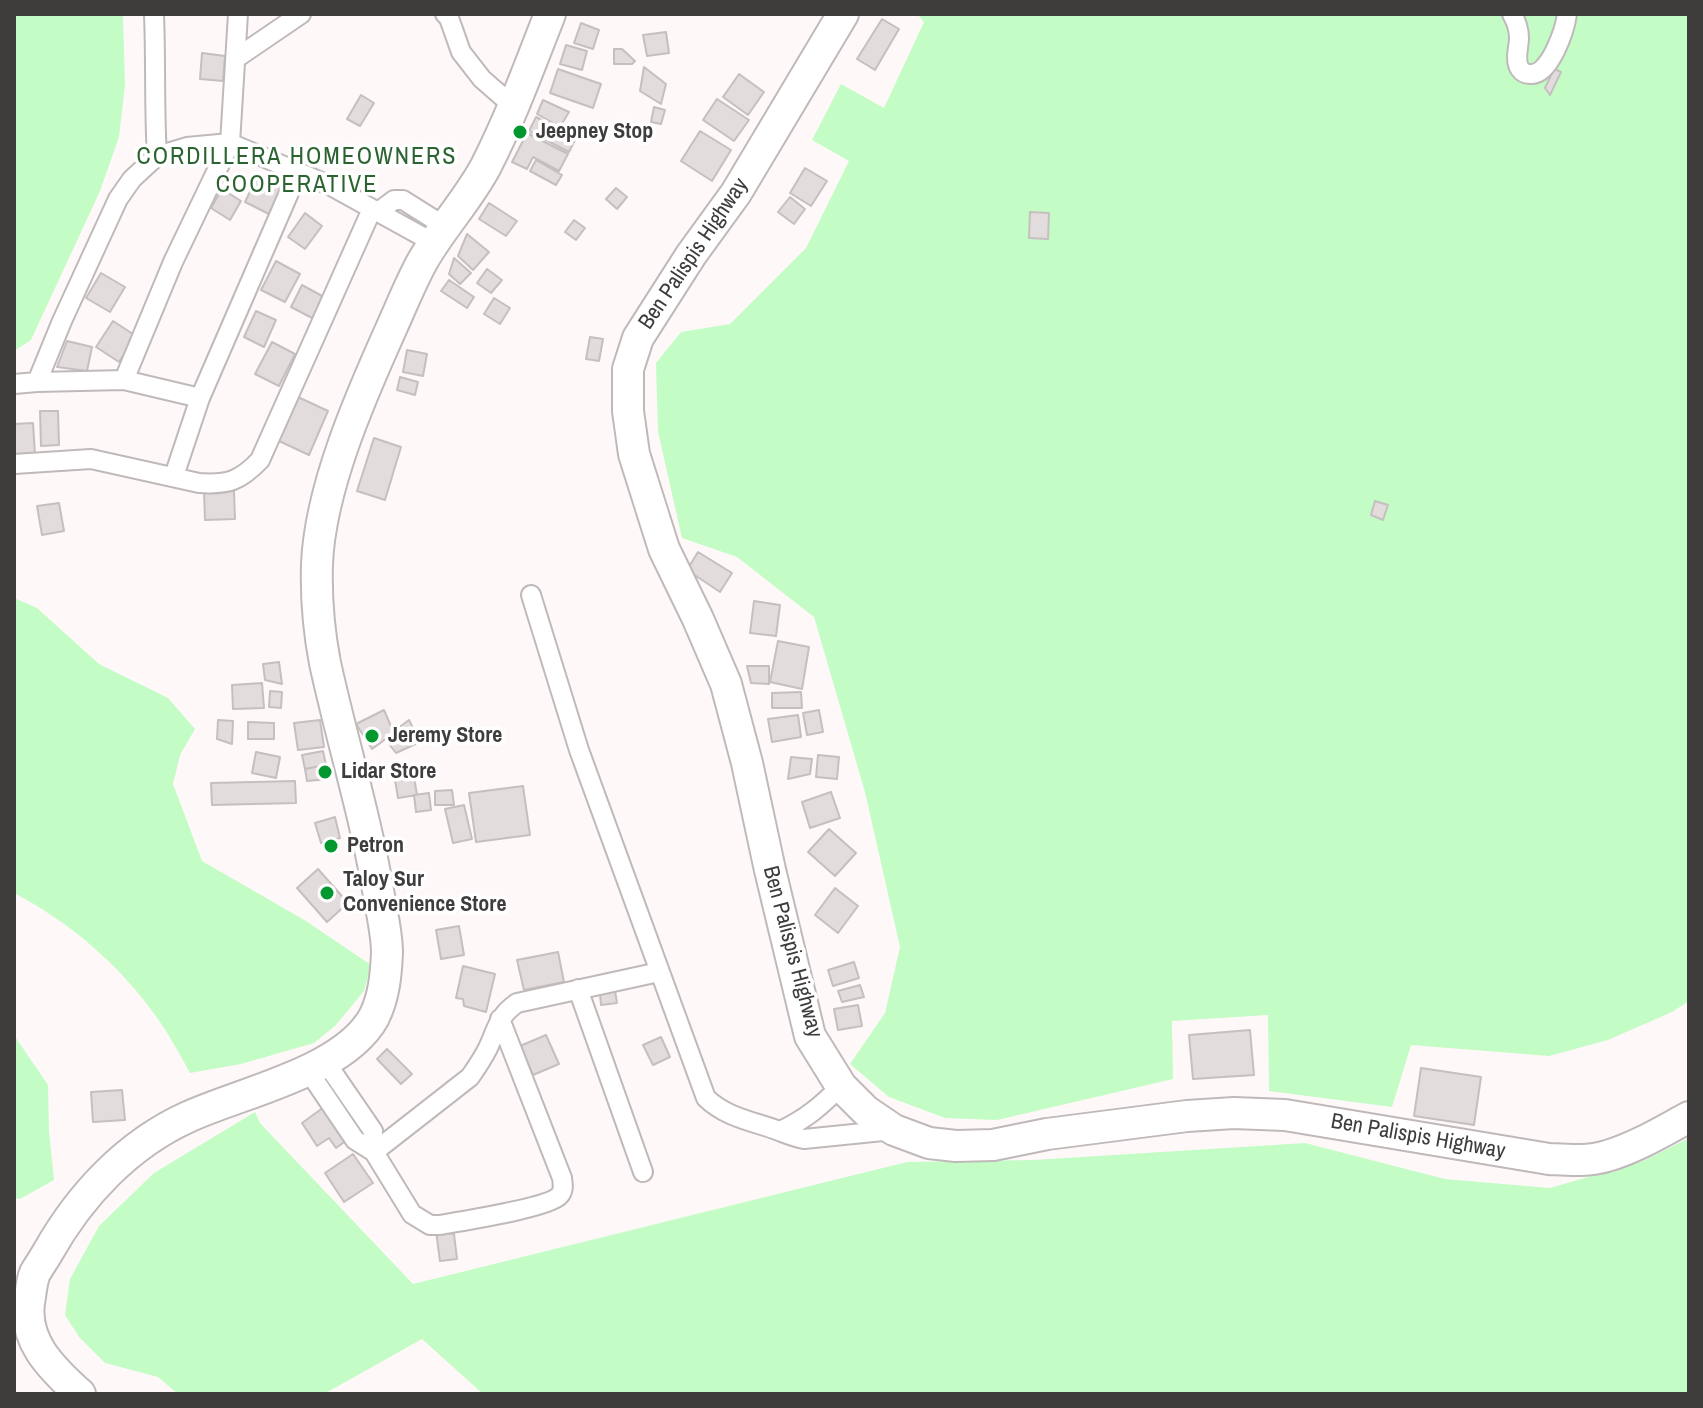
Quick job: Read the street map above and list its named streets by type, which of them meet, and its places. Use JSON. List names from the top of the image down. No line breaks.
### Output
{"streets":{"main road":["Ben Palispis Highway"]},"districts":["CORDILLERA HOMEOWNERS COOPERATIVE"],"places":["Jeepney Stop","Jeremy Store","Lidar Store","Petron","Taloy Sur Convenience Store"]}
